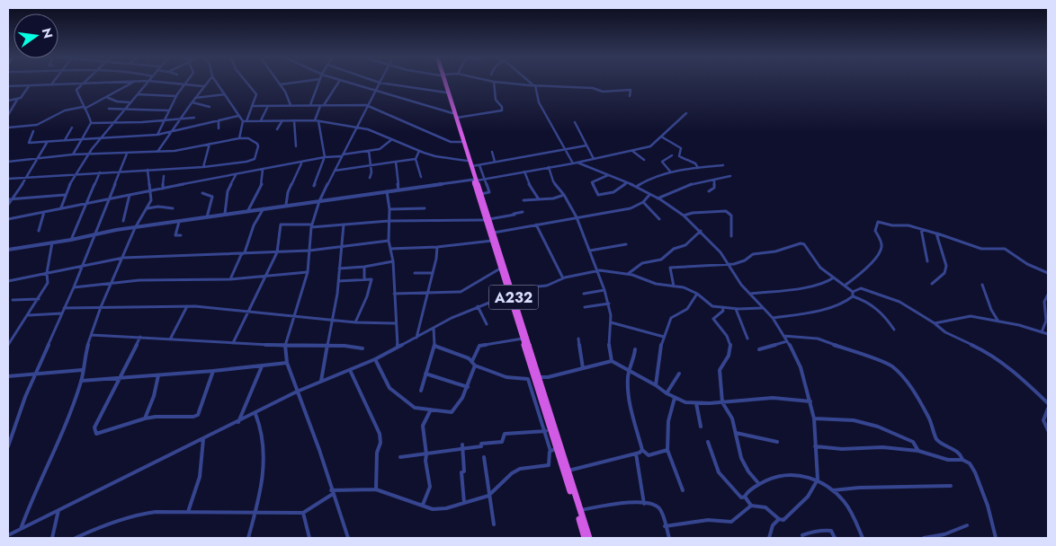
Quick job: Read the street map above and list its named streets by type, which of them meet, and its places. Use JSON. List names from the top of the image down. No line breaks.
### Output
{"streets":{"highway":["A232"]},"north":"right"}
